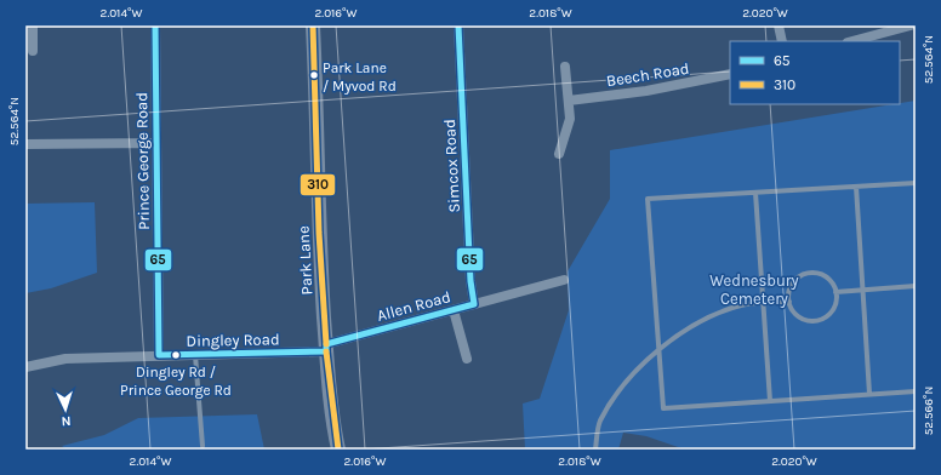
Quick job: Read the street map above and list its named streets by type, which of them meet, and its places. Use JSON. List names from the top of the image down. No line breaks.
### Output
{"streets":{"main road":["Park Lane"],"street":["Beech Road","Prince George Road","Simcox Road","Allen Road","Dingley Road"]},"crossings":[["Prince George Road","Dingley Road"],["Simcox Road","Allen Road"],["Park Lane","Allen Road"],["Park Lane","Dingley Road"],["Allen Road","Dingley Road"]],"parks":["Wednesbury Cemetery"],"places":["Park Lane / Myvod Rd","Dingley Rd / Prince George Rd"],"lines":["transit line 65","transit line 310"],"legend":["65","310"],"north":"bottom","coordinates":["2.014°W","2.016°W","2.018°W","2.020°W","52.564°N","52.566°N"]}
